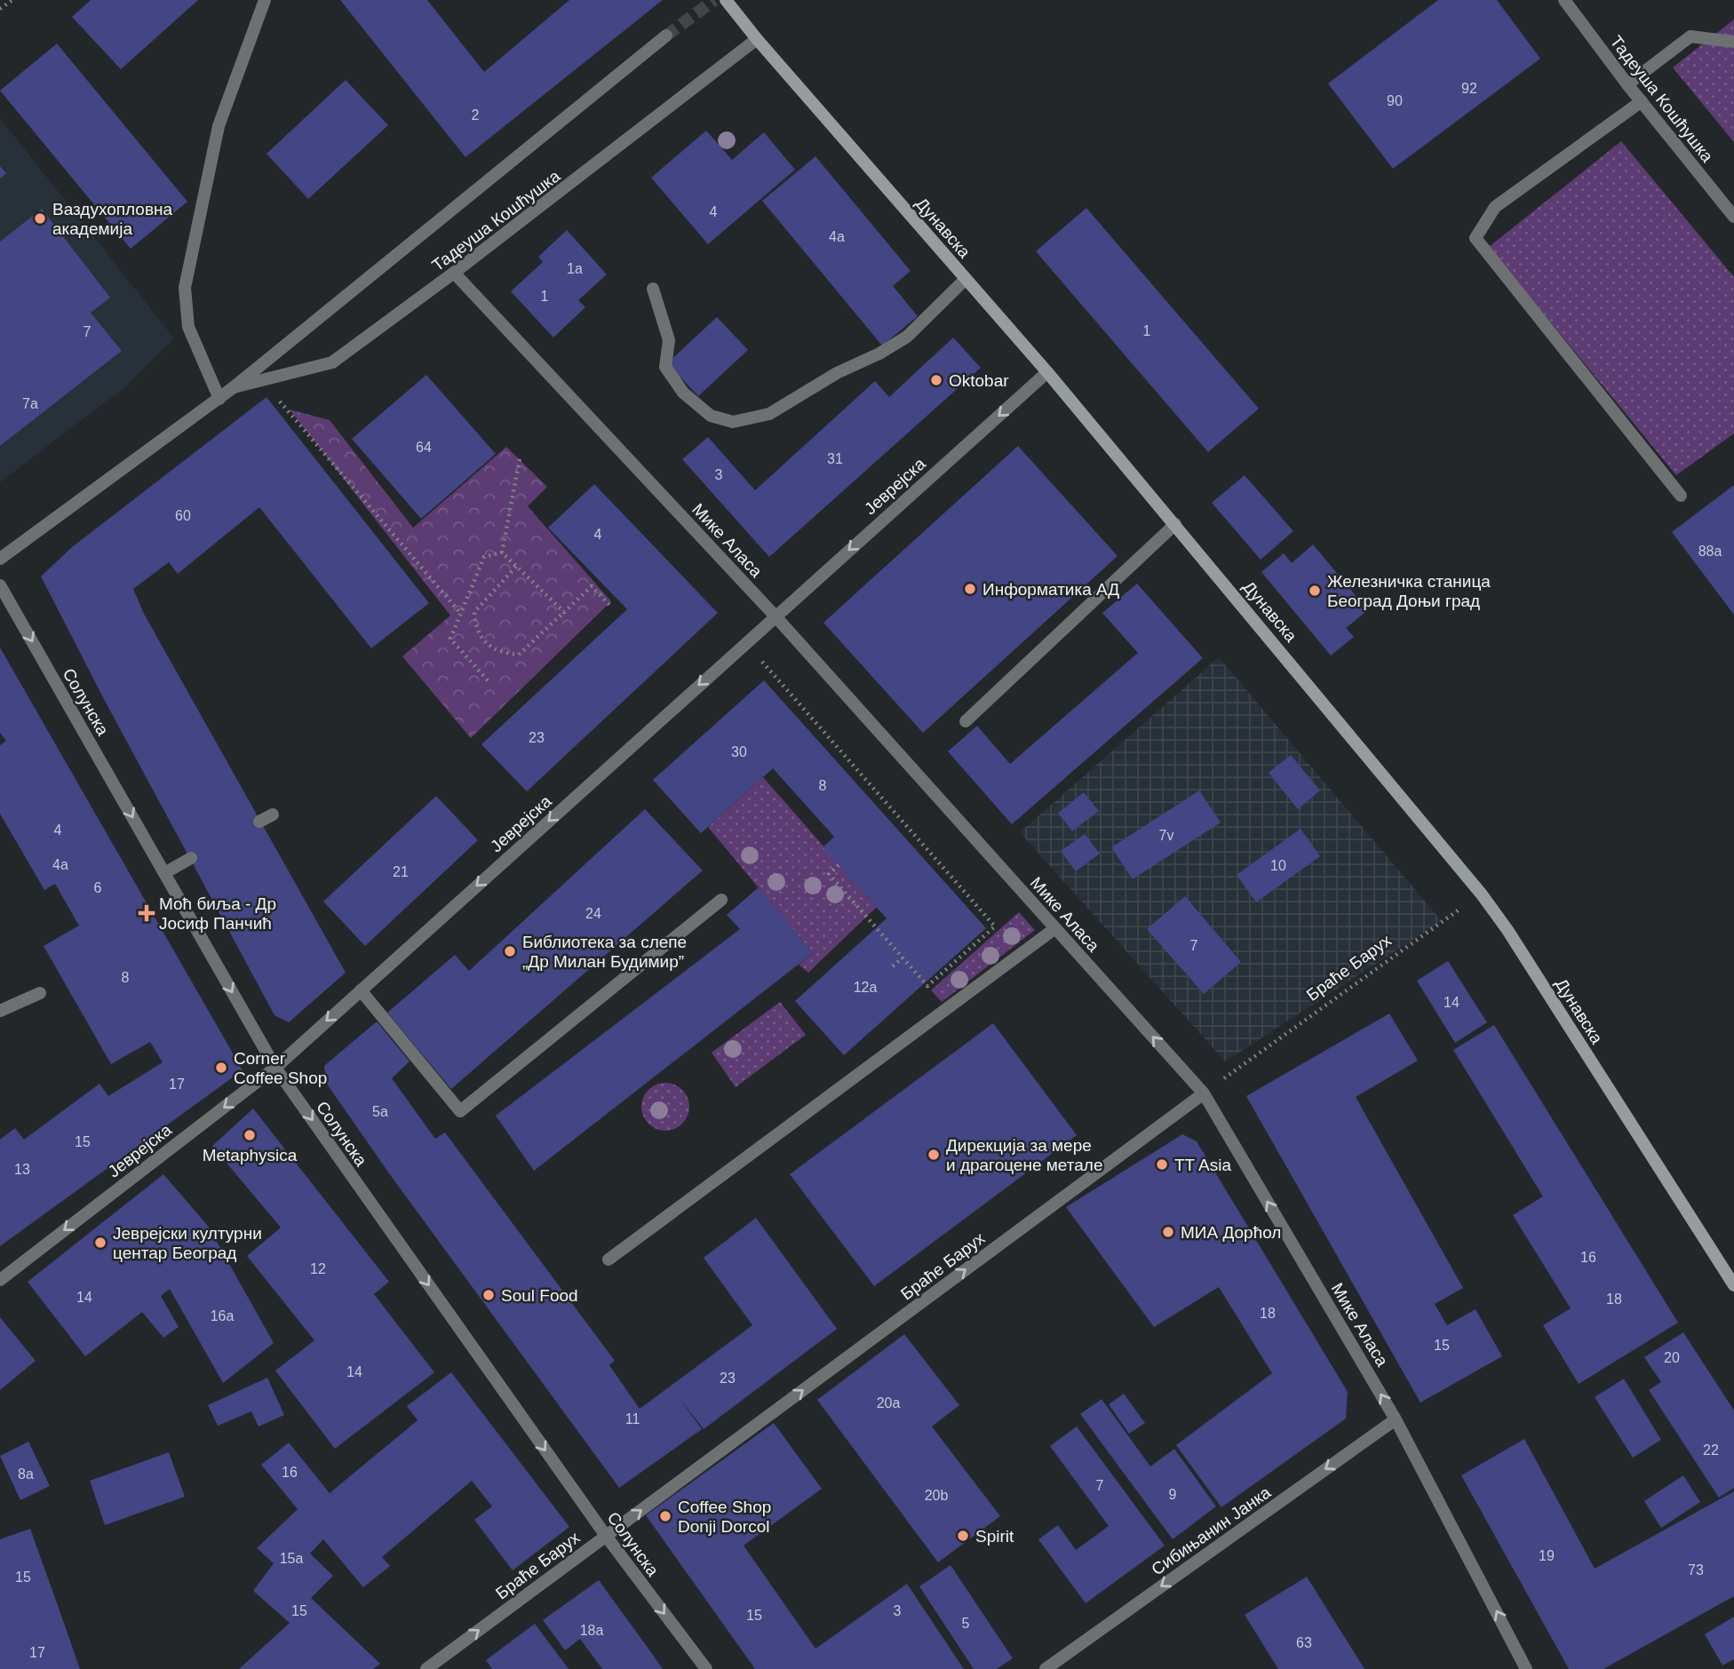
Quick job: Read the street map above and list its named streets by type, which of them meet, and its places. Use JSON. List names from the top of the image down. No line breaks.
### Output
{"streets":{"main road":["Дунавска"],"street":["Тадеуша Кошћушка","Јеврејска","Мике Аласа","Солунска","Браће Барух","Сибињанин Јанка"]},"crossings":[["Тадеуша Кошћушка","Дунавска"],["Тадеуша Кошћушка","Мике Аласа"],["Дунавска","Јеврејска"],["Дунавска","Браће Барух"],["Јеврејска","Мике Аласа"],["Јеврејска","Солунска"],["Мике Аласа","Браће Барух"],["Мике Аласа","Сибињанин Јанка"],["Солунска","Браће Барух"]],"one_way":["Јеврејска","Мике Аласа","Солунска","Браће Барух","Сибињанин Јанка"],"places":{"other":["Ваздухопловна академија","Oktobar","Информатика АД","Железничка станица Београд Доњи град","Библиотека за слепе „Др Милан Будимир”","Corner Coffee Shop","Metaphysica","Дирекција за мере и драгоцене метале","TT Asia","МИА Дорћол","Јеврејски културни центар Београд","Soul Food","Coffee Shop Donji Dorcol","Spirit"],"health":["Моћ биља - Др Јосиф Панчић"]},"house_numbers":["92","90","2","4","4a","1a","1","1","7","7a","64","31","3","60","4","88a","23","30","8","4","7v","4a","10","21","6","24","7","8","12a","14","17","5a","15","13","16","12","14","18","18","16a","15","20","14","23","20a","11","22","16","8a","7","9","20b","19","15a","73","15","15","3","15","5","18a","63","17"]}
